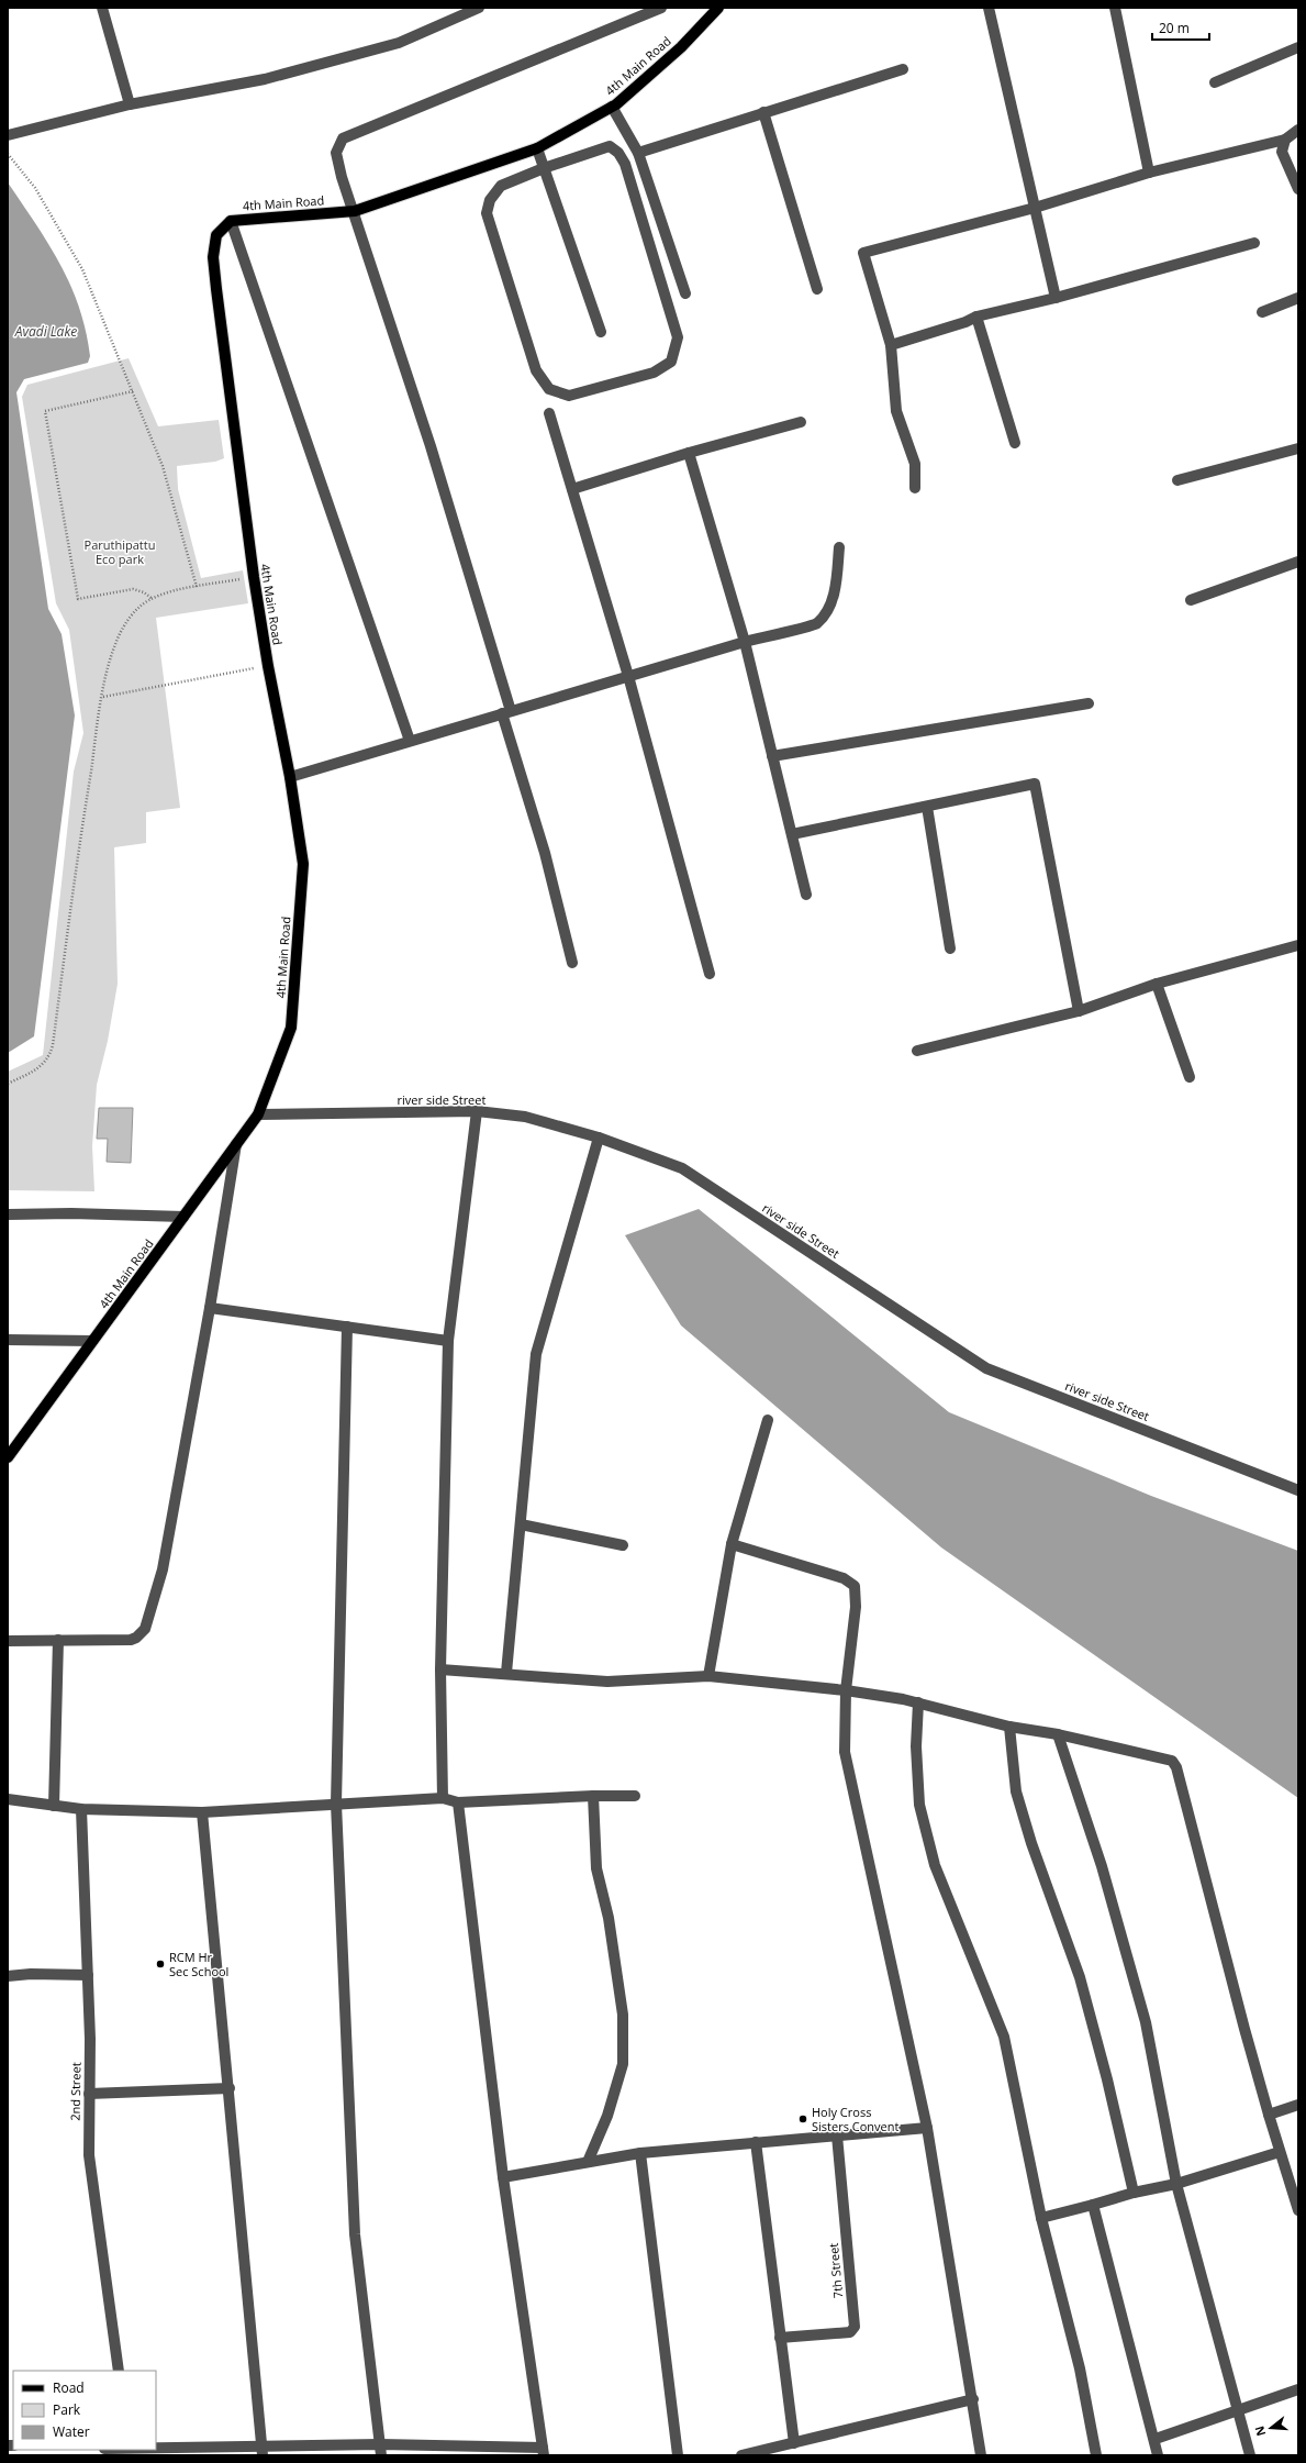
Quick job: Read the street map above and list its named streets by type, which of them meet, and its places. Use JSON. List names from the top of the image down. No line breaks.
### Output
{"streets":{"main road":["4th Main Road"],"street":["river side Street","2nd Street","7th Street"]},"crossings":[["4th Main Road","river side Street"]],"water":["Avadi Lake"],"parks":["Paruthipattu Eco park"],"places":["RCM Hr Sec School","Holy Cross Sisters Convent"],"legend":["Road","Park","Water"],"scale_bar":"20 m","north":"left"}
